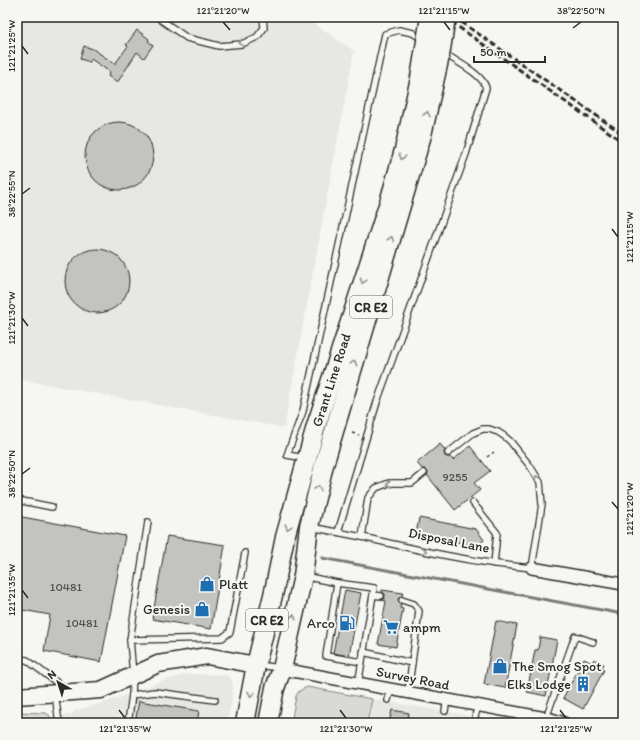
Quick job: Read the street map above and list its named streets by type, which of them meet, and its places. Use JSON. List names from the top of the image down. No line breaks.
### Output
{"streets":{"main road":["CR E2","Grant Line Road"],"street":["Disposal Lane","Survey Road"]},"crossings":[["Grant Line Road","Disposal Lane"],["Grant Line Road","Survey Road"]],"one_way":["Disposal Lane"],"places":{"shop":["Platt","Genesis","The Smog Spot"],"fuel station":["Arco"],"supermarket":["ampm"],"building":["Elks Lodge"]},"house_numbers":["9255","10481","10481"],"scale_bar":"50 m","north":"top left","coordinates":["121°21'20\"W","121°21'15\"W","38°22'50\"N","121°21'25\"W","38°22'55\"N","121°21'30\"W","121°21'35\"W"]}
